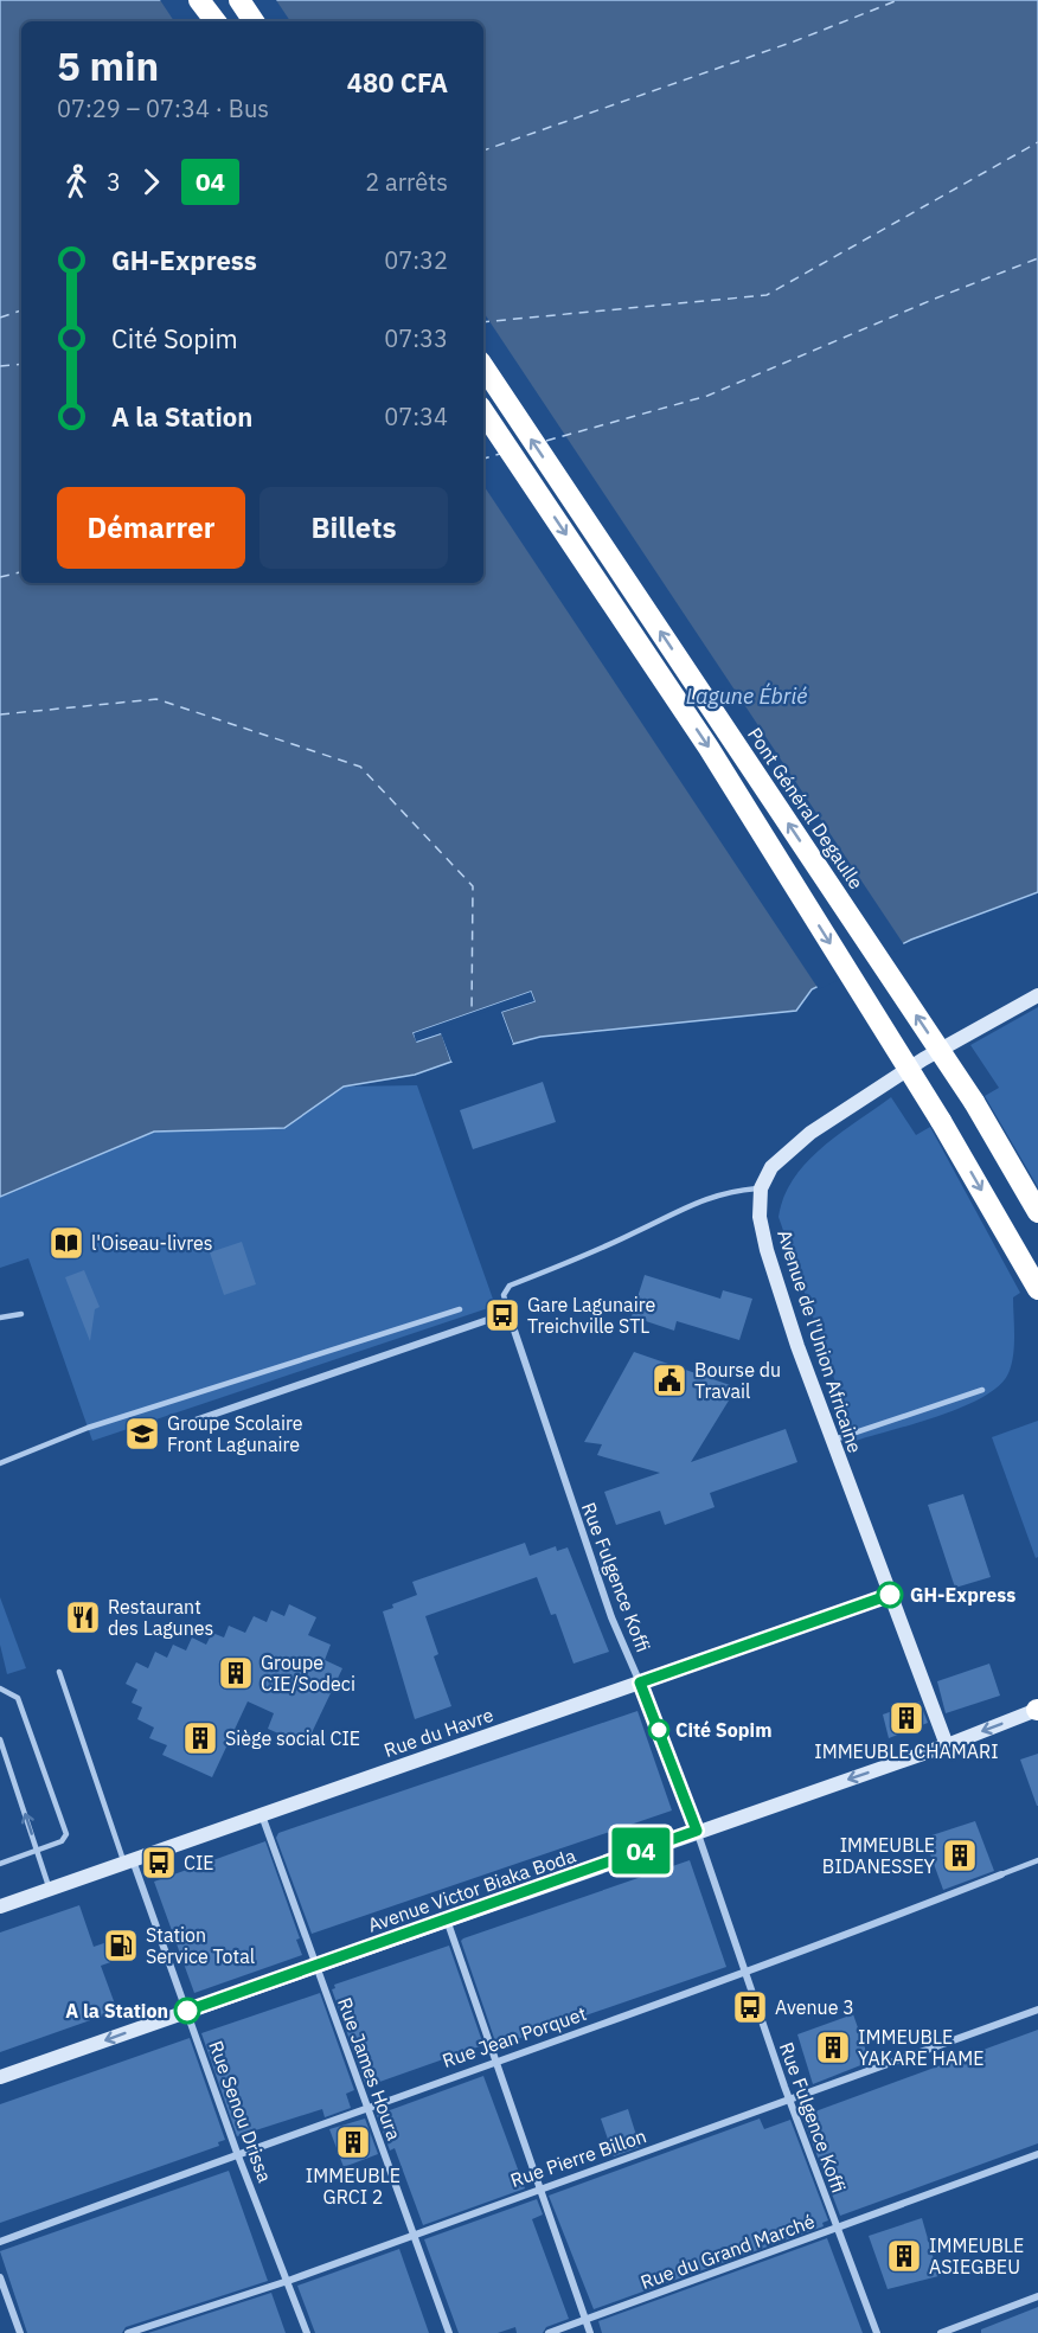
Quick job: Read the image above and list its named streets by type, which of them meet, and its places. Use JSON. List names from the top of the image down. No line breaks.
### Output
{"streets":{"highway":["Pont Général Degaulle"],"main road":["Avenue de l'Union Africaine","Rue du Havre","Avenue Victor Biaka Boda"],"street":["Rue Fulgence Koffi","Rue Jean Porquet","Rue James Houra","Rue Senou Drissa","Rue Pierre Billon","Rue du Grand Marché"]},"crossings":[["Avenue de l'Union Africaine","Rue du Havre"],["Avenue de l'Union Africaine","Avenue Victor Biaka Boda"],["Rue Fulgence Koffi","Rue du Havre"],["Rue Fulgence Koffi","Avenue Victor Biaka Boda"],["Rue Fulgence Koffi","Rue Jean Porquet"],["Rue Fulgence Koffi","Rue Pierre Billon"],["Rue Fulgence Koffi","Rue du Grand Marché"],["Rue du Havre","Rue James Houra"],["Rue du Havre","Rue Senou Drissa"],["Avenue Victor Biaka Boda","Rue James Houra"],["Avenue Victor Biaka Boda","Rue Senou Drissa"],["Rue Jean Porquet","Rue James Houra"],["Rue Jean Porquet","Rue Senou Drissa"],["Rue James Houra","Rue Pierre Billon"],["Rue Senou Drissa","Rue Pierre Billon"]],"one_way":["Avenue Victor Biaka Boda"],"water":["Lagune Ébrié"],"places":{"library":["l'Oiseau-livres"],"bus stop":["Gare Lagunaire Treichville STL","CIE","Avenue 3"],"public building":["Bourse du Travail"],"school or university":["Groupe Scolaire Front Lagunaire"],"other":["GH-Express","Cité Sopim","A la Station"],"restaurant":["Restaurant des Lagunes"],"building":["Groupe CIE/Sodeci","IMMEUBLE CHAMARI","Siège social CIE","IMMEUBLE BIDANESSEY","IMMEUBLE YAKARE HAME","IMMEUBLE GRCI 2","IMMEUBLE ASIEGBEU"],"fuel station":["Station Service Total"]},"lines":["bus line 04"],"page":{"on_map":"04","heading":["5 min","07:29 – 07:34 · Bus","480 CFA"],"legs":["3","04","2 arrêts"],"list":[{"name":"GH-Express","value":"07:32"},{"name":"Cité Sopim","value":"07:33"},{"name":"A la Station","value":"07:34"}],"buttons":["Démarrer","Billets"]}}
